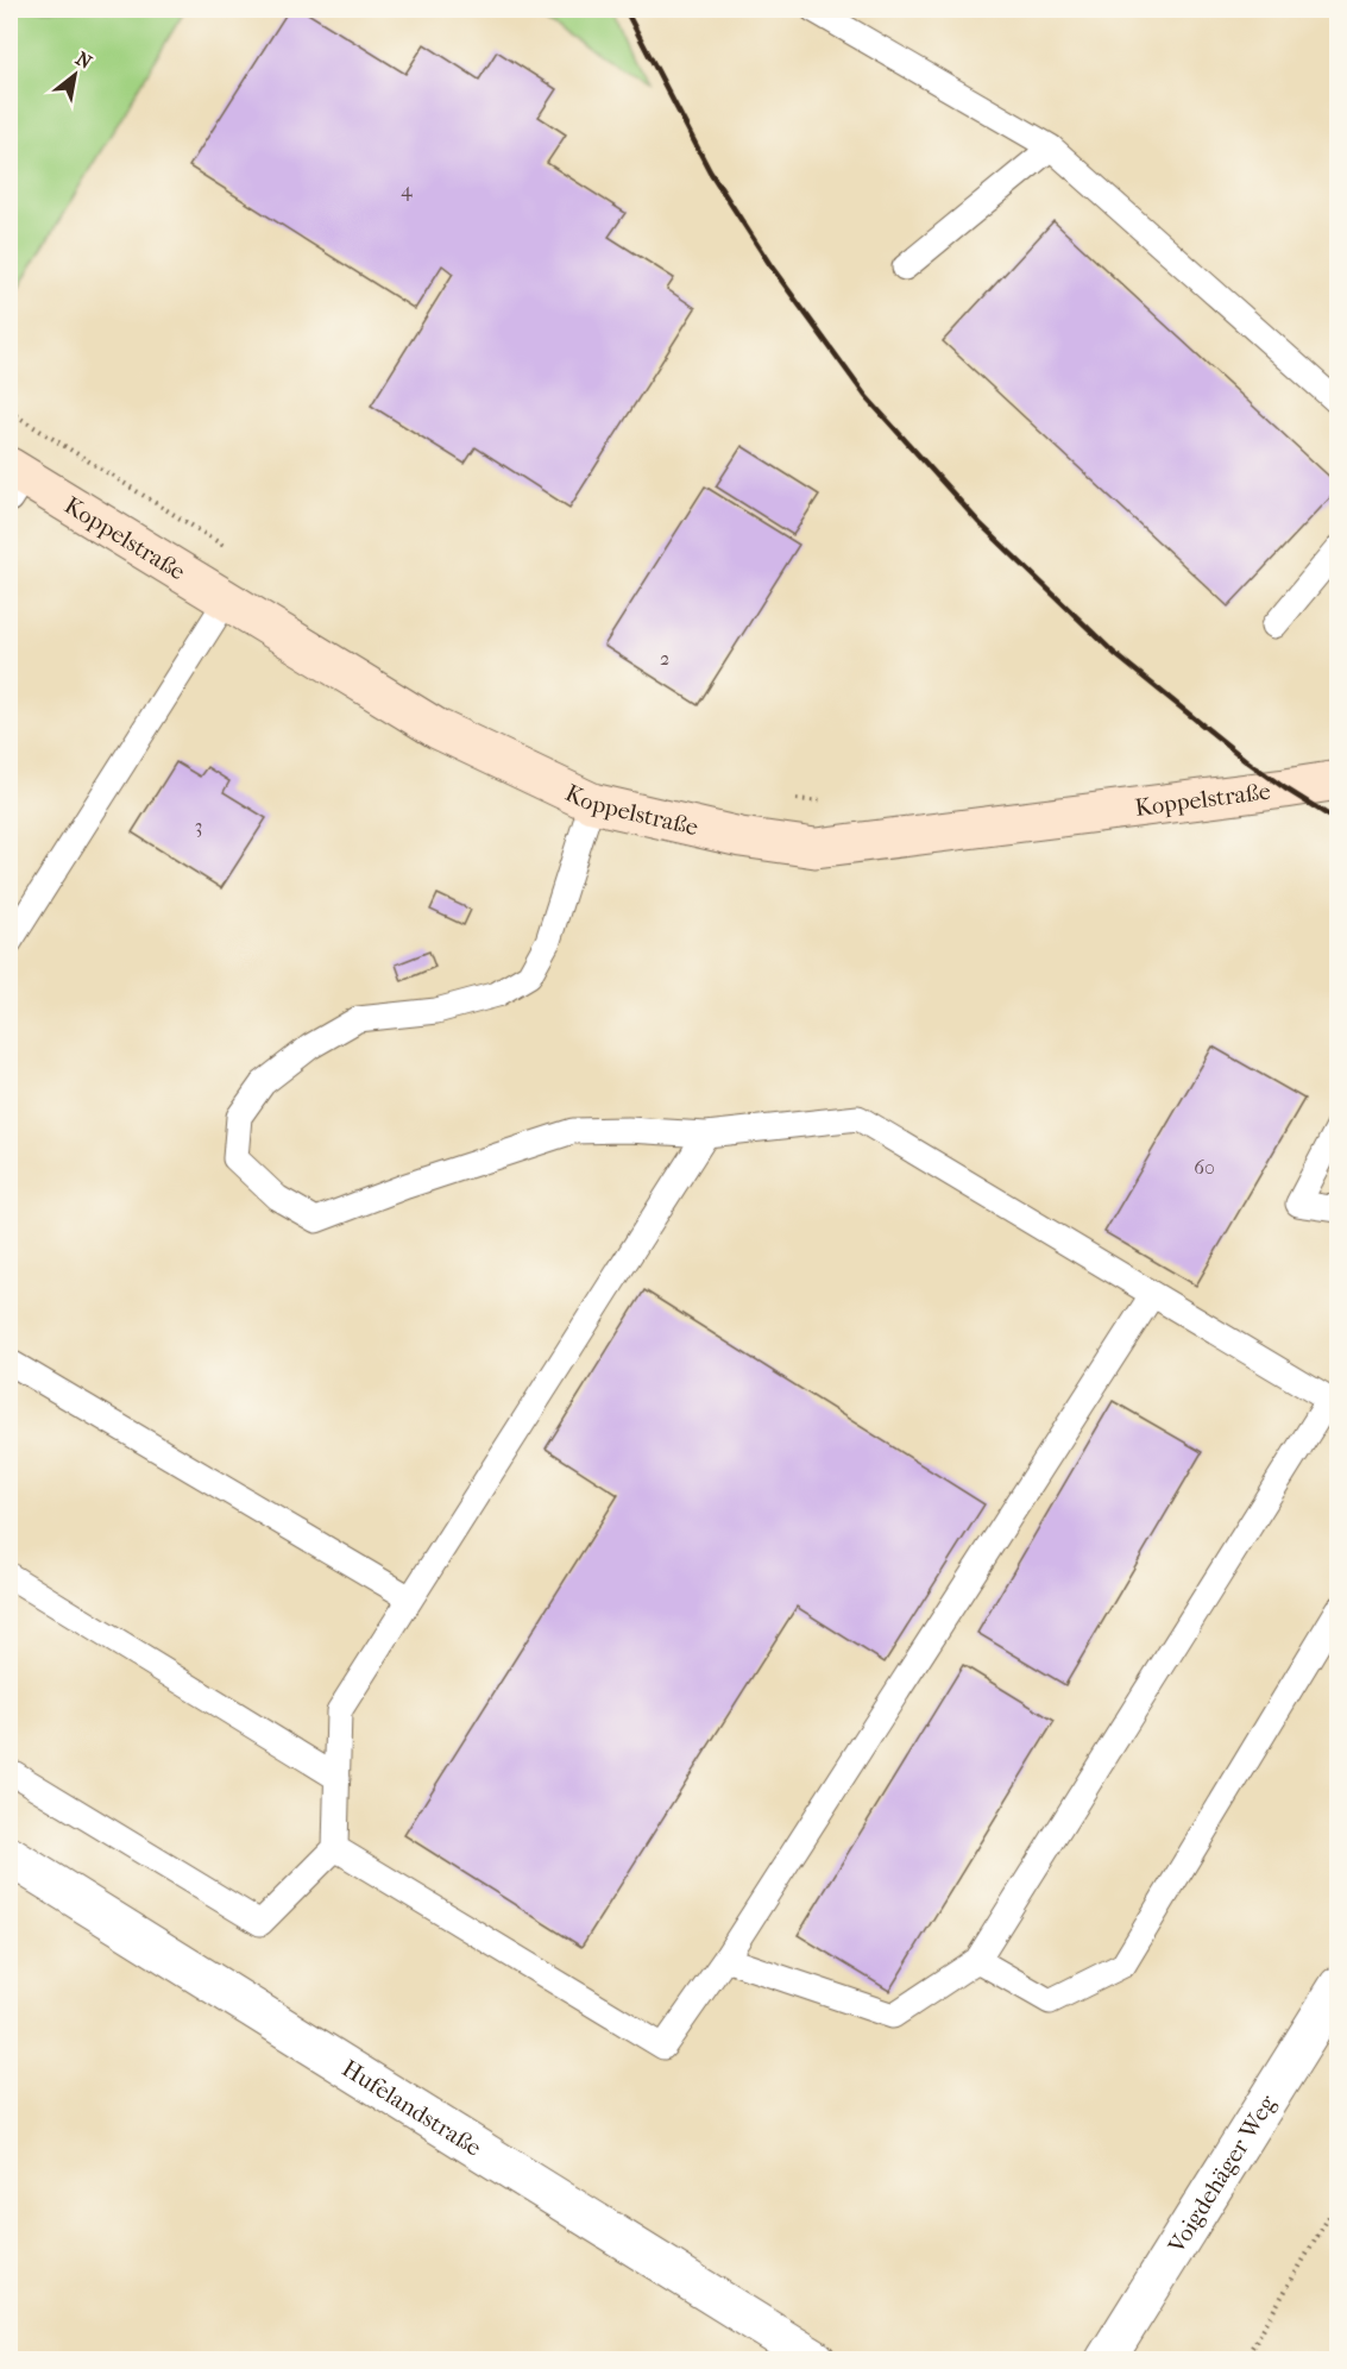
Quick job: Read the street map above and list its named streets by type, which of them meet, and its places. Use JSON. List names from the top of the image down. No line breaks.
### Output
{"streets":{"street":["Koppelstraße","Hufelandstraße","Voigdehäger Weg"]},"house_numbers":["4","2","3","60"],"north":"top right"}
